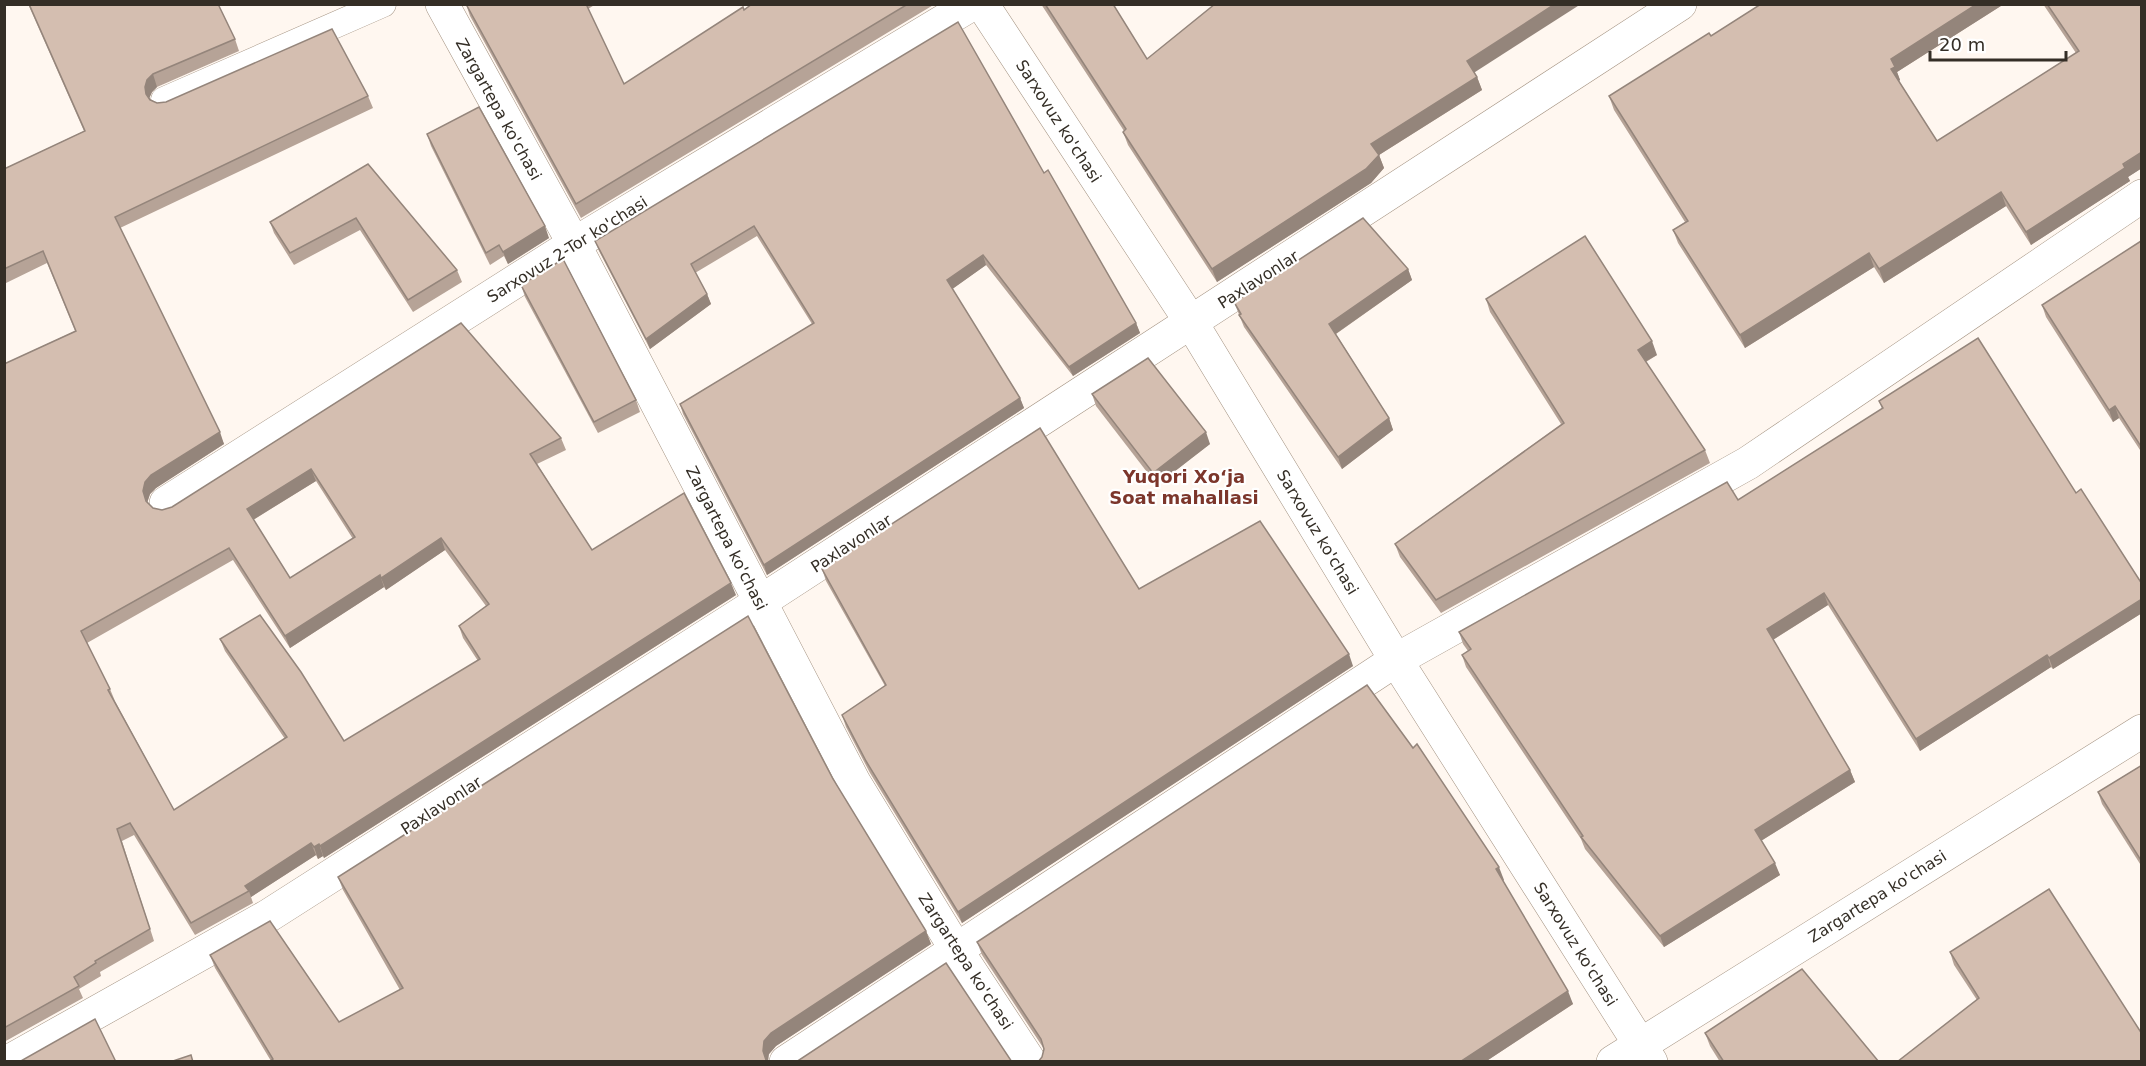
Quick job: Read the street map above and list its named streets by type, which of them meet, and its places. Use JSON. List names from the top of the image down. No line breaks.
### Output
{"streets":{"street":["Zargartepa ko'chasi","Sarxovuz ko'chasi","Sarxovuz 2-Tor ko'chasi","Paxlavonlar"]},"crossings":[["Zargartepa ko'chasi","Sarxovuz ko'chasi"],["Zargartepa ko'chasi","Sarxovuz 2-Tor ko'chasi"],["Zargartepa ko'chasi","Paxlavonlar"],["Sarxovuz ko'chasi","Paxlavonlar"]],"districts":["Yuqori Xo‘ja Soat mahallasi"],"scale_bar":"20 m"}
